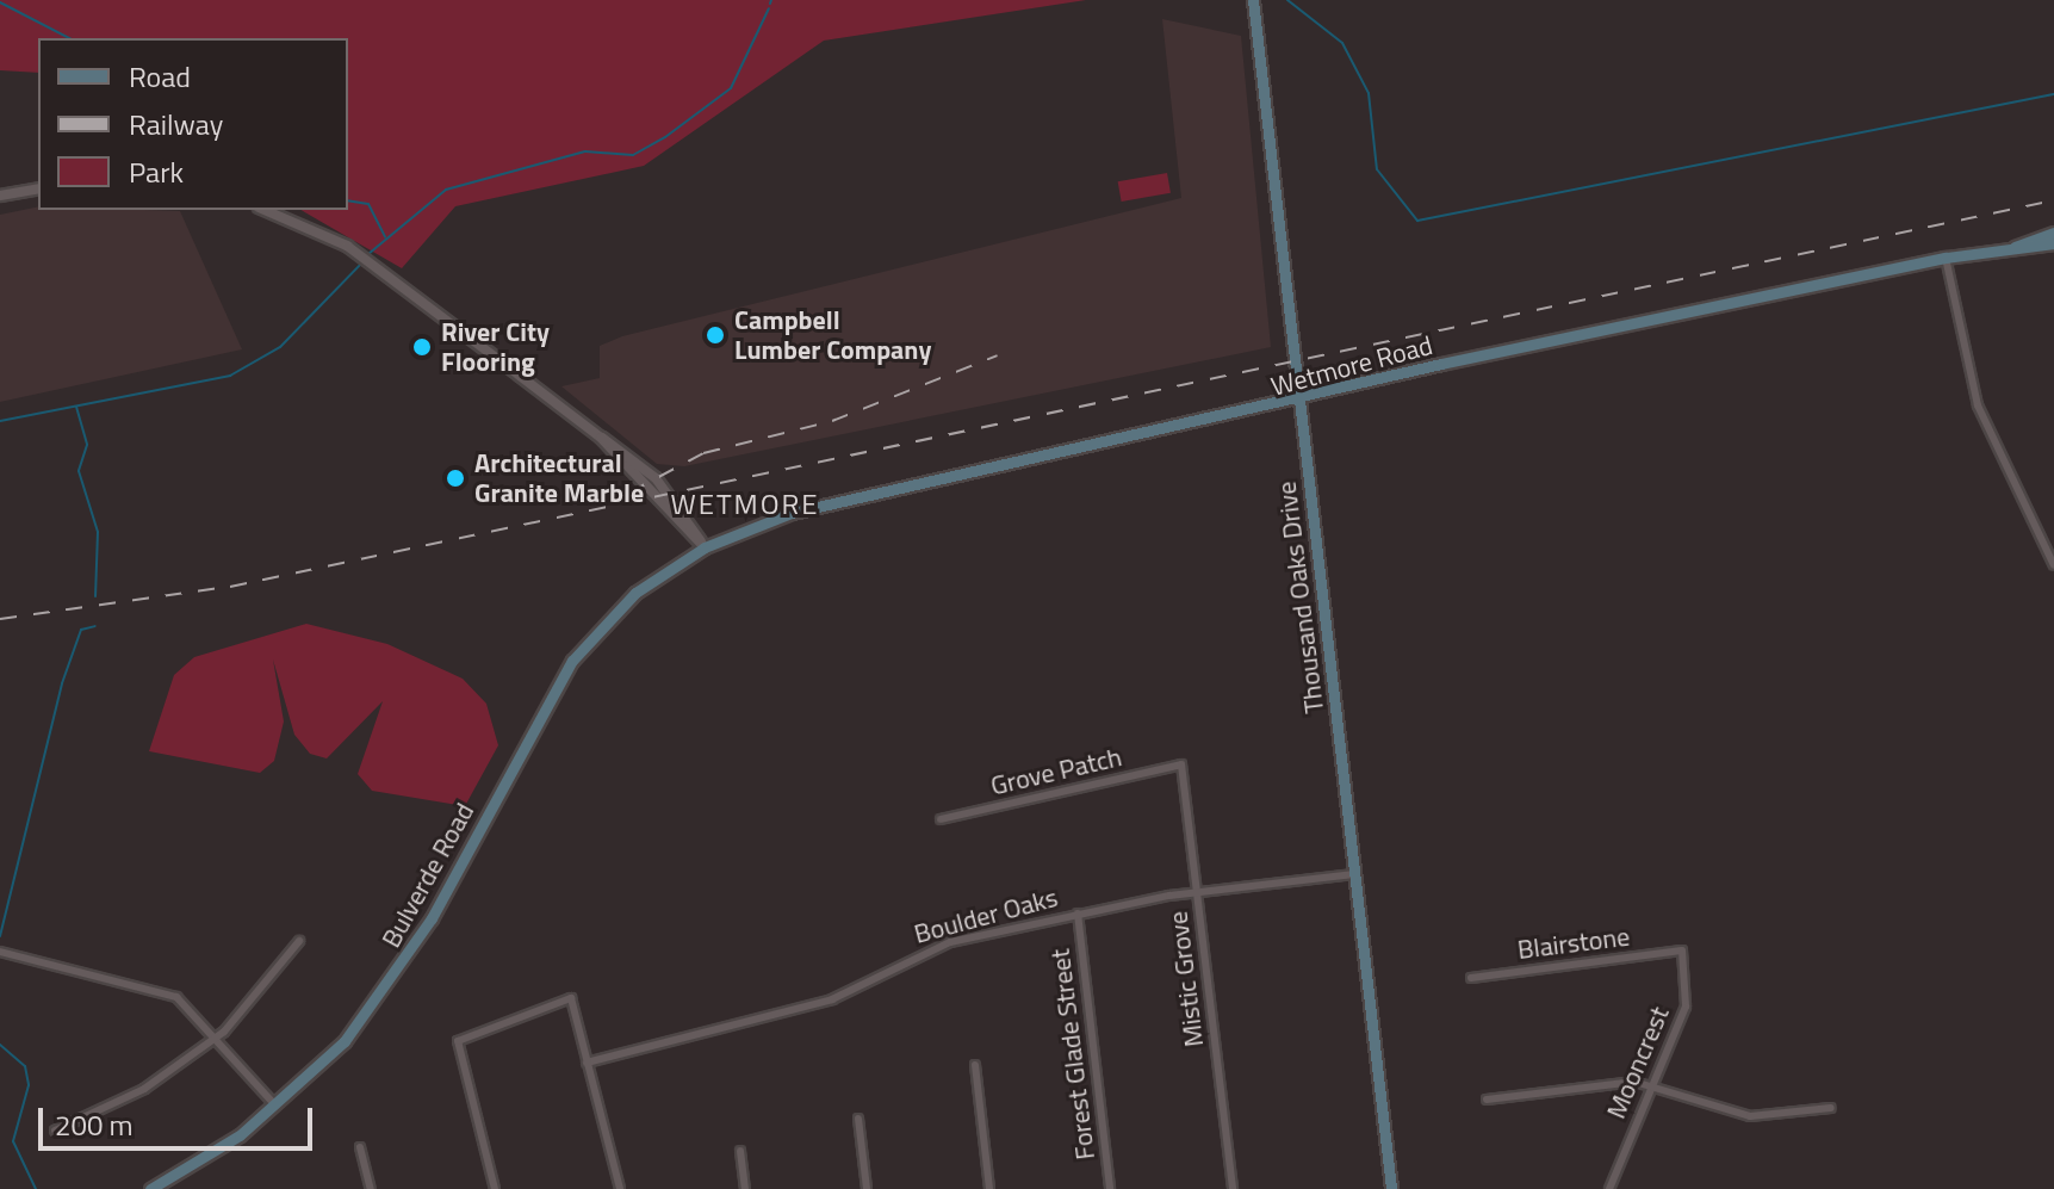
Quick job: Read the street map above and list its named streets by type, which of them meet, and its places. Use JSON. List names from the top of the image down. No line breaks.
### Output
{"streets":{"main road":["Wetmore Road","Thousand Oaks Drive","Bulverde Road"],"street":["Grove Patch","Boulder Oaks","Blairstone","Mistic Grove","Forest Glade Street","Mooncrest"]},"crossings":[["Wetmore Road","Thousand Oaks Drive"],["Wetmore Road","Bulverde Road"],["Thousand Oaks Drive","Boulder Oaks"],["Grove Patch","Mistic Grove"],["Boulder Oaks","Mistic Grove"],["Boulder Oaks","Forest Glade Street"],["Blairstone","Mooncrest"]],"districts":["WETMORE"],"places":["Campbell Lumber Company","River City Flooring","Architectural Granite Marble"],"legend":["Road","Railway","Park"],"scale_bar":"200 m"}
